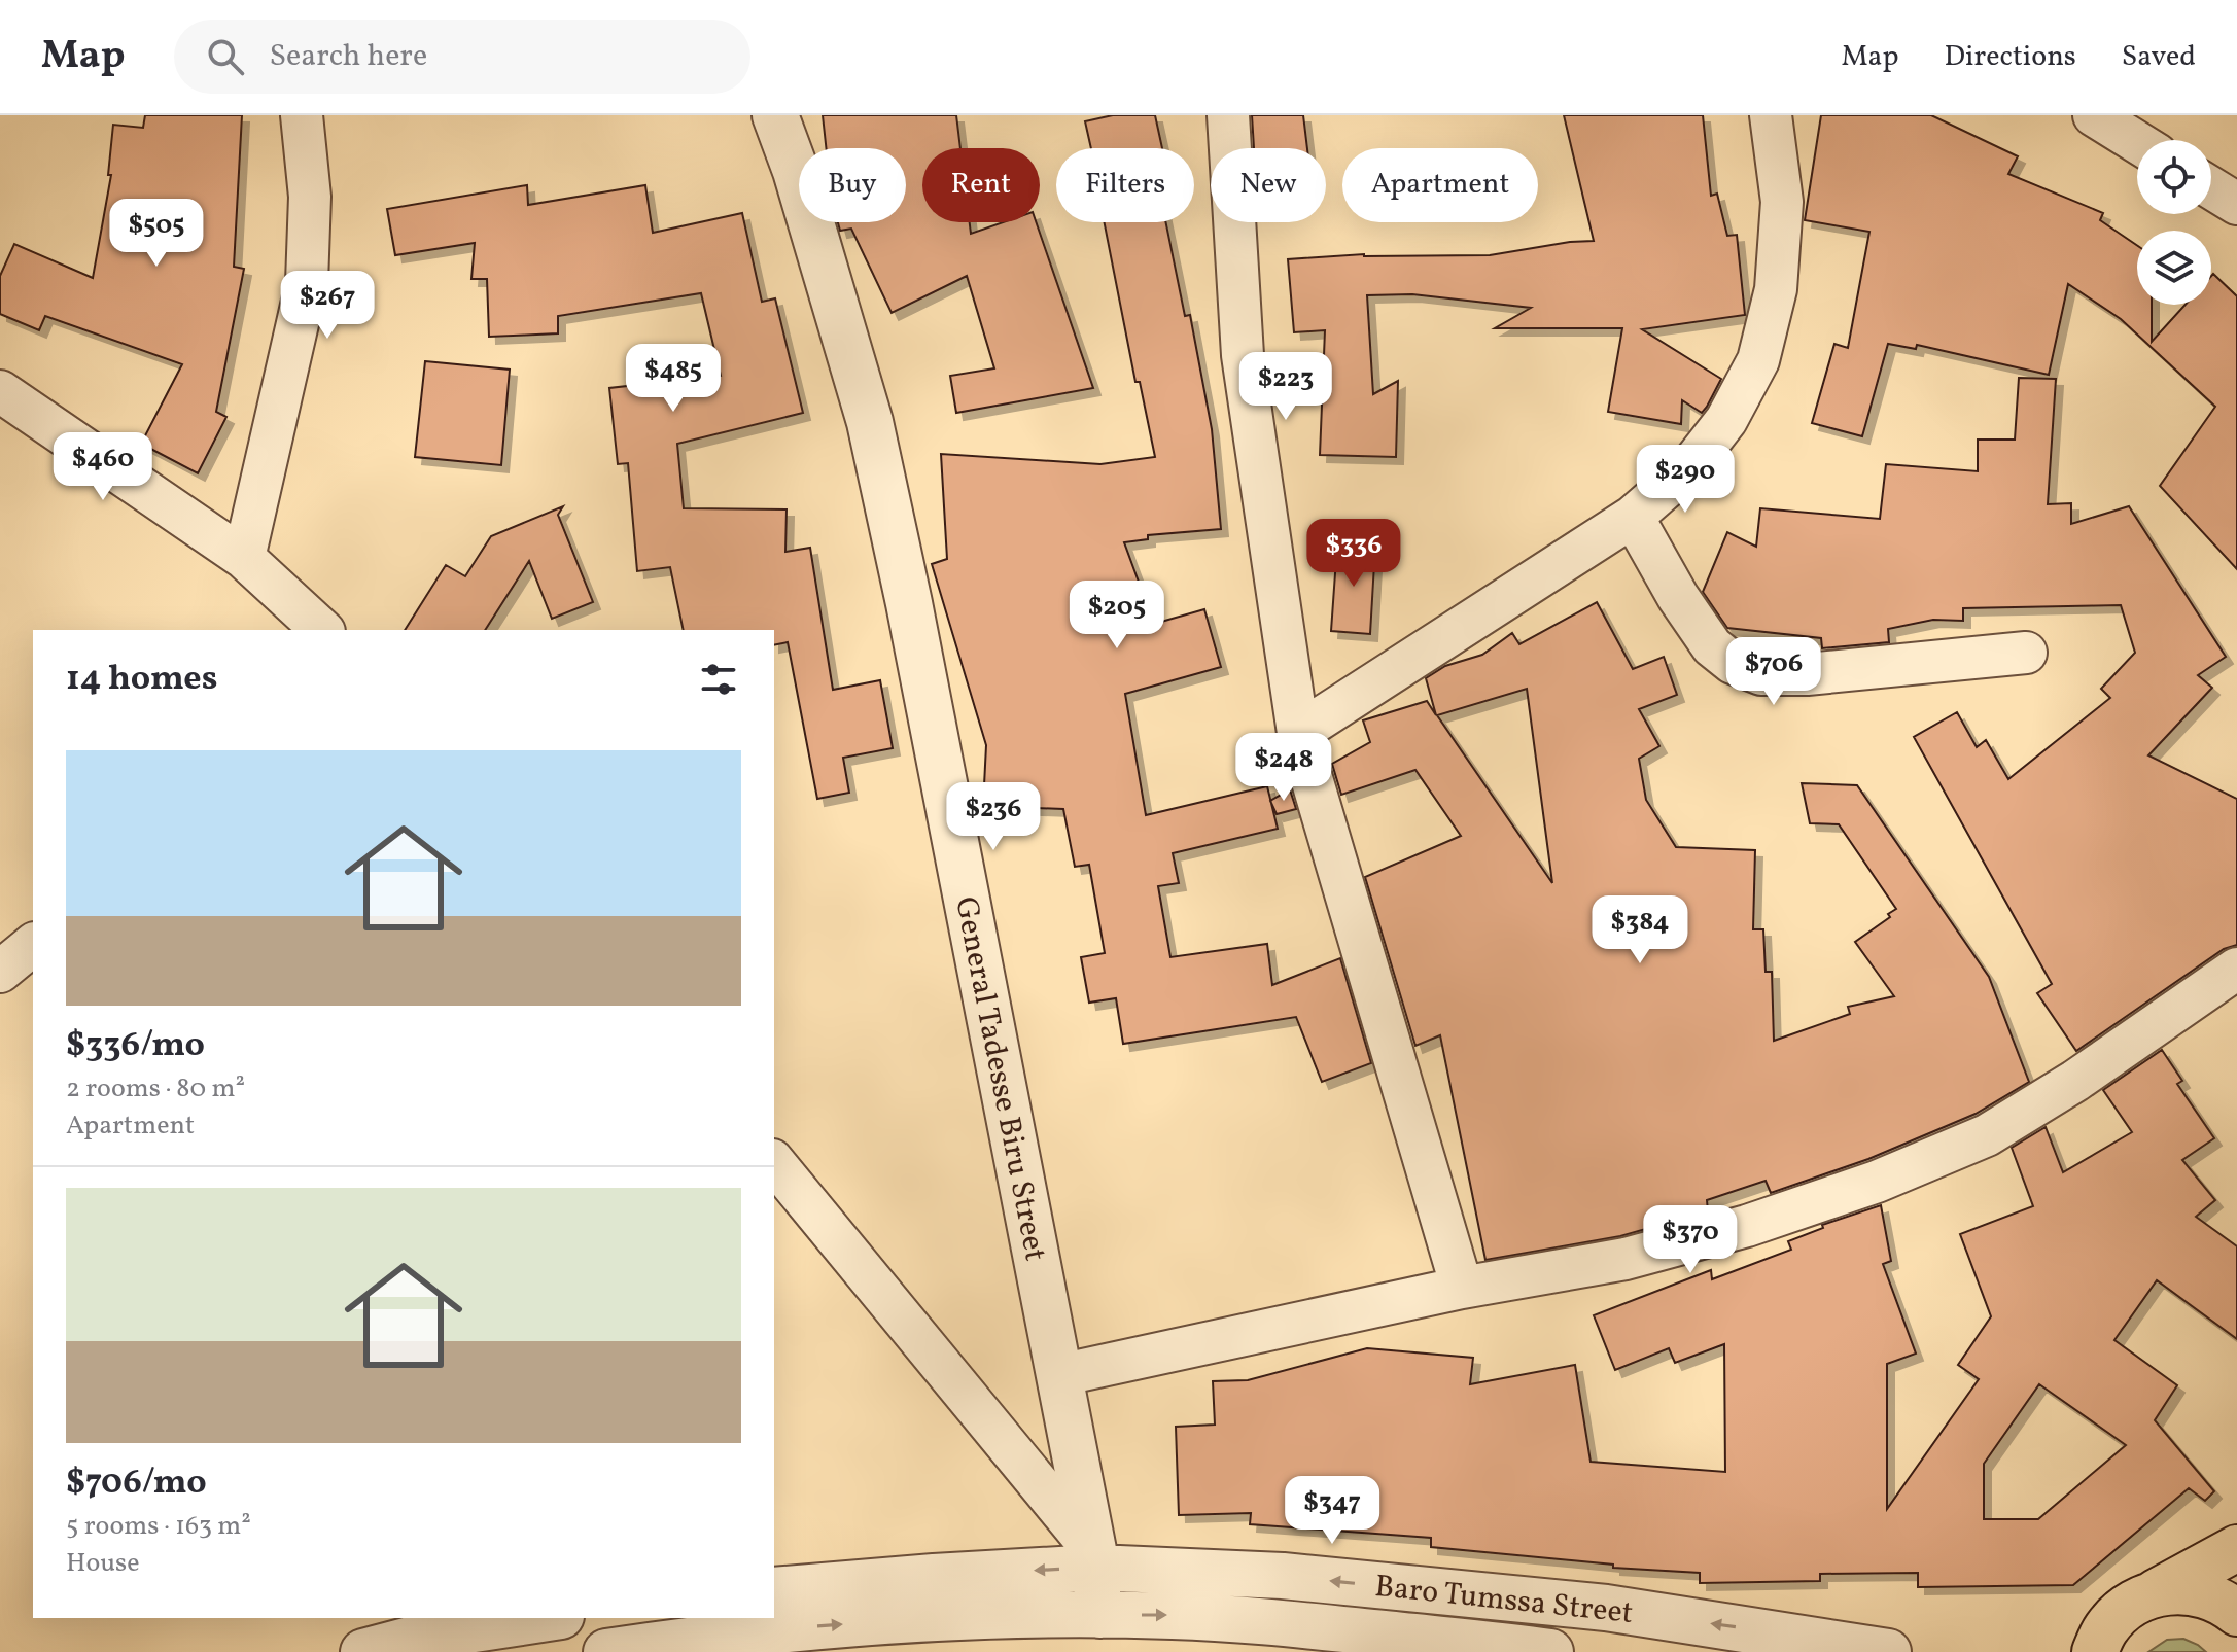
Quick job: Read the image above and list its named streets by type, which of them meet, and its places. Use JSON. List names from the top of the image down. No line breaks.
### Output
{"streets":{"street":["General Tadesse Biru Street","Baro Tumssa Street"]},"crossings":[["General Tadesse Biru Street","Baro Tumssa Street"]],"page":{"header":"Map","search":"Search here","nav":["Map","Directions","Saved"],"chip":["Buy","Rent","Filters","New","Apartment"],"price":["$505","$267","$485","$223","$460","$290","$336","$205","$706","$248","$236","$384","$370","$347"],"heading":"14 homes","list":[{"name":"$336/mo","note":"2 rooms · 80 m² · Apartment"},{"name":"$706/mo","note":"5 rooms · 163 m² · House"}]}}
